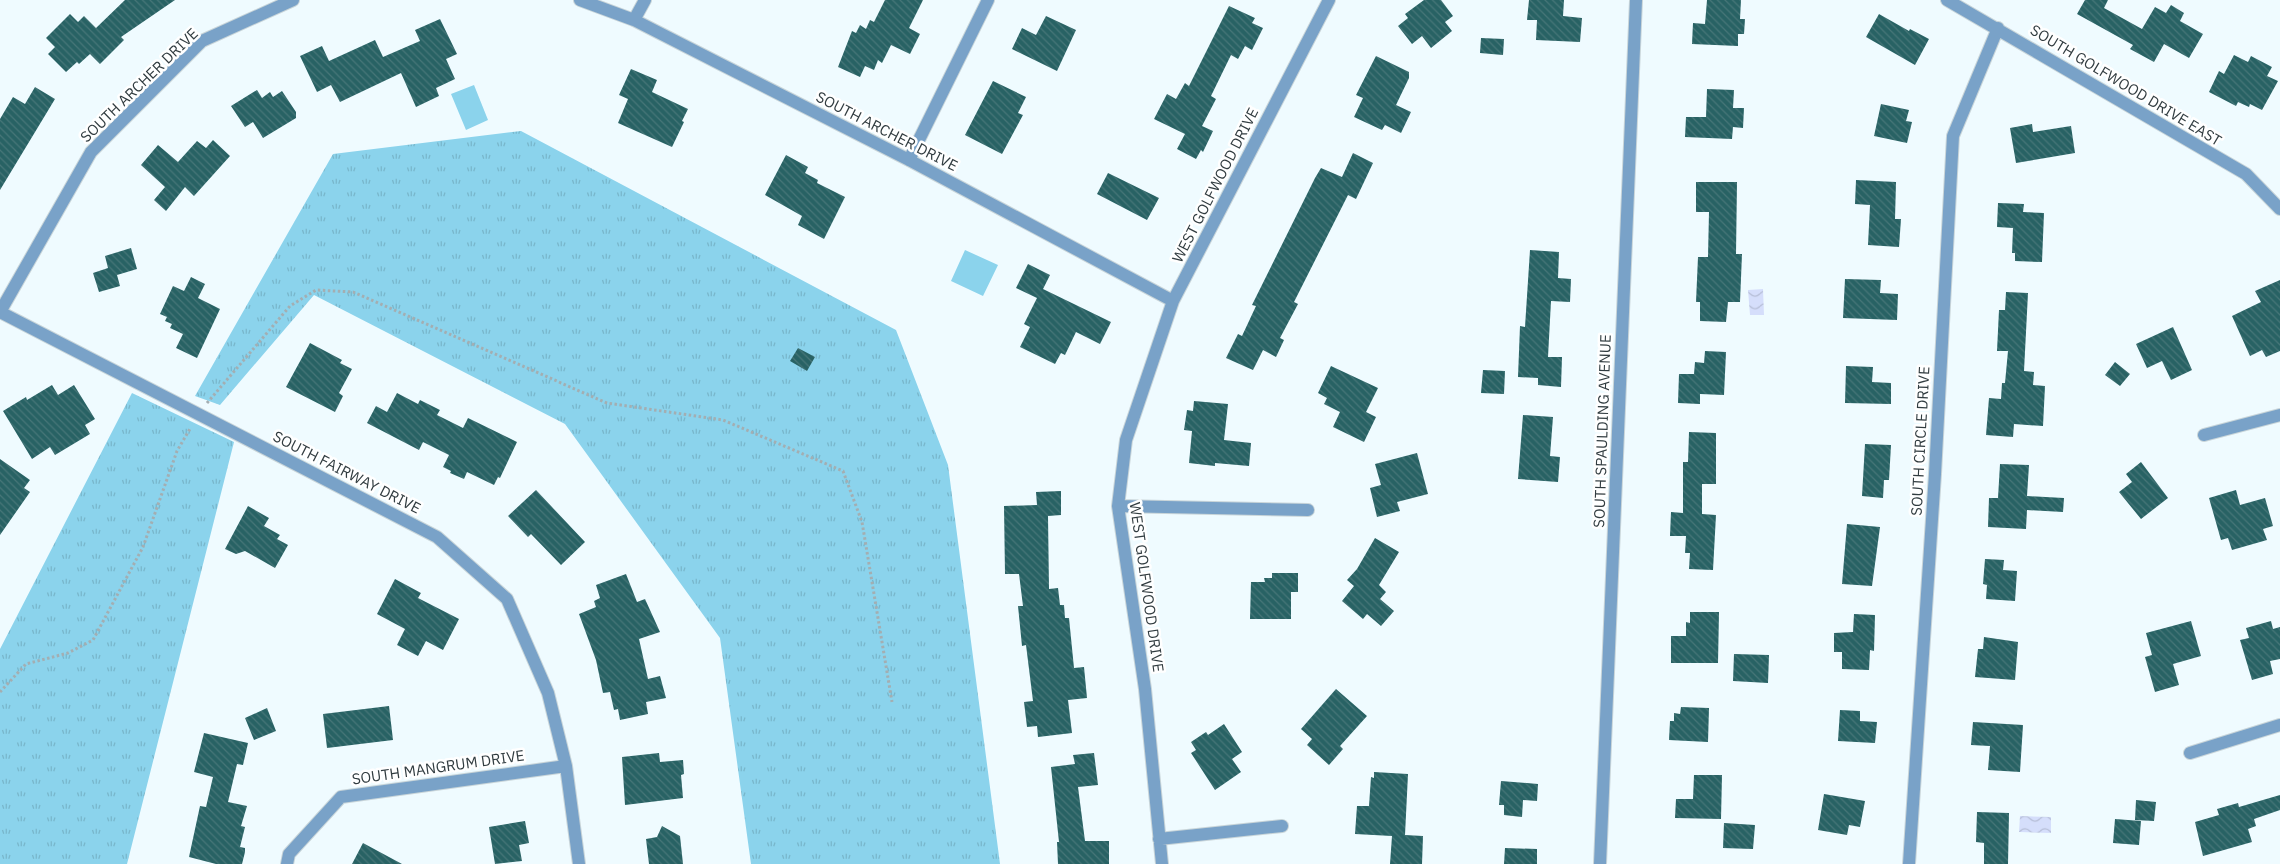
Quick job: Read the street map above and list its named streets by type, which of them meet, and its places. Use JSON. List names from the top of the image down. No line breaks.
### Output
{"streets":{"street":["SOUTH ARCHER DRIVE","SOUTH GOLFWOOD DRIVE EAST","WEST GOLFWOOD DRIVE","SOUTH SPAULDING AVENUE","SOUTH CIRCLE DRIVE","SOUTH FAIRWAY DRIVE","SOUTH MANGRUM DRIVE"]},"crossings":[["SOUTH ARCHER DRIVE","WEST GOLFWOOD DRIVE"],["SOUTH ARCHER DRIVE","SOUTH FAIRWAY DRIVE"],["SOUTH GOLFWOOD DRIVE EAST","SOUTH CIRCLE DRIVE"],["SOUTH FAIRWAY DRIVE","SOUTH MANGRUM DRIVE"]]}
